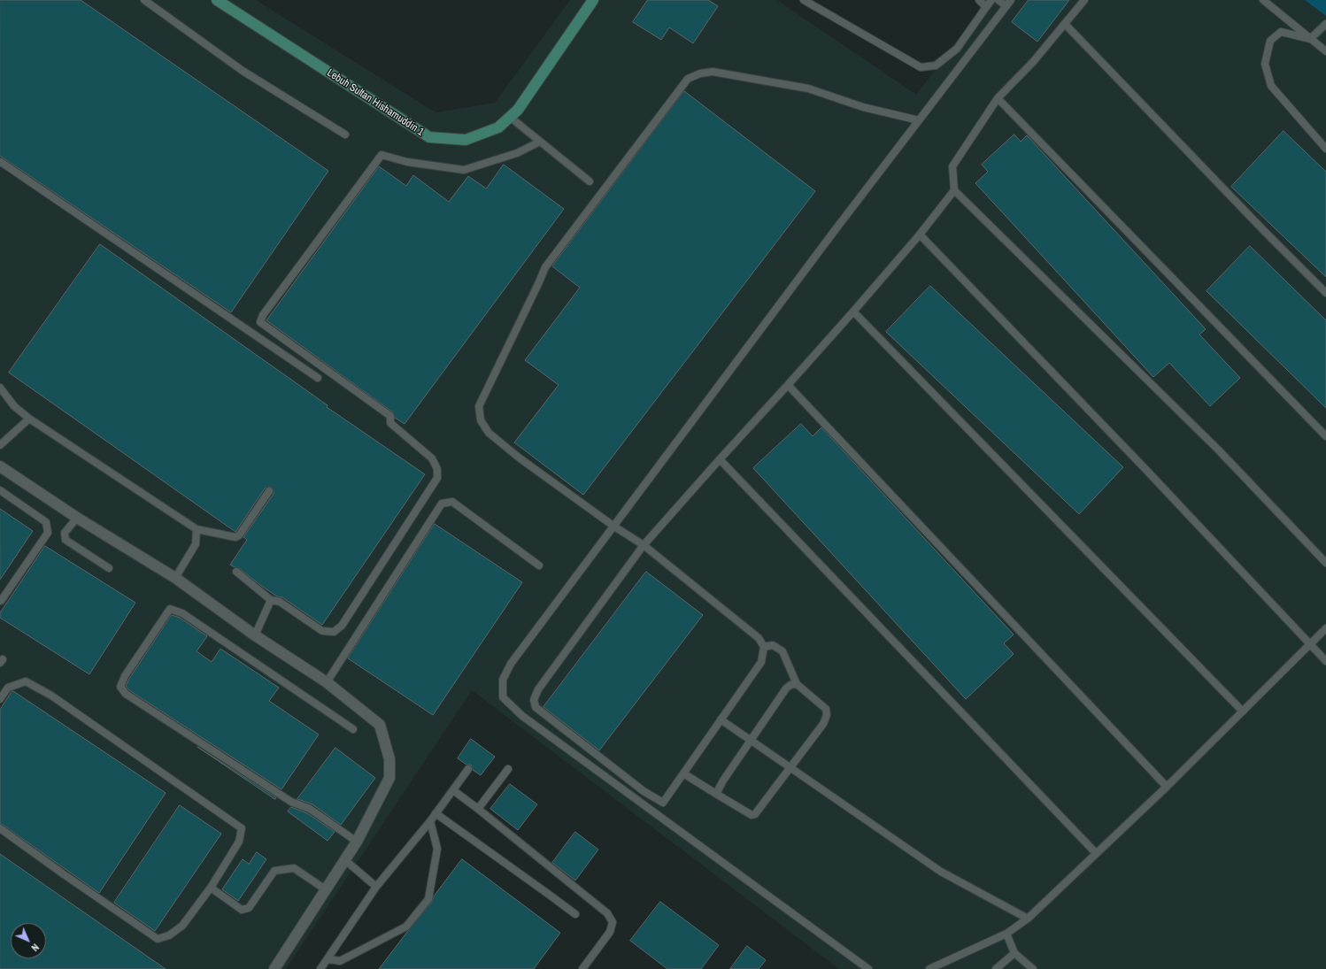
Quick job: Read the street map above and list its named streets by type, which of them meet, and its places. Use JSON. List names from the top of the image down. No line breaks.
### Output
{"streets":{"street":["Lebuh Sultan Hishamuddin 1"]},"north":"bottom right"}
